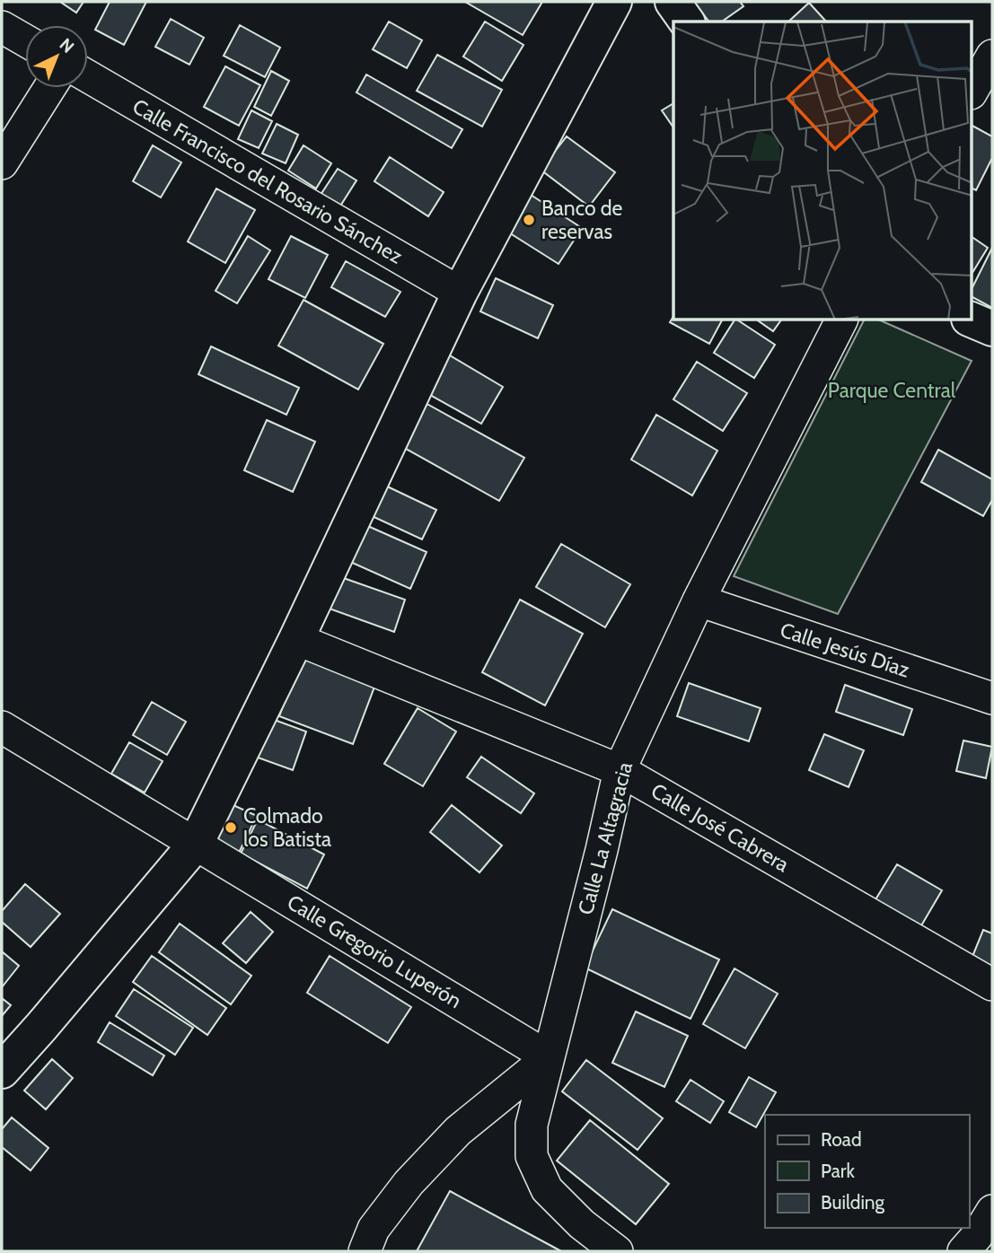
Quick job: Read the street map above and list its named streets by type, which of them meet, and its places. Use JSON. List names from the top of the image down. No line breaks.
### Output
{"streets":{"street":["Calle Francisco del Rosario Sánchez","Calle Jesús Díaz","Calle José Cabrera","Calle La Altagracia","Calle Gregorio Luperón"]},"crossings":[["Calle Jesús Díaz","Calle La Altagracia"],["Calle José Cabrera","Calle La Altagracia"],["Calle La Altagracia","Calle Gregorio Luperón"]],"parks":["Parque Central"],"places":["Banco de reservas","Colmado los Batista"],"legend":["Road","Park","Building"],"north":"top right"}
